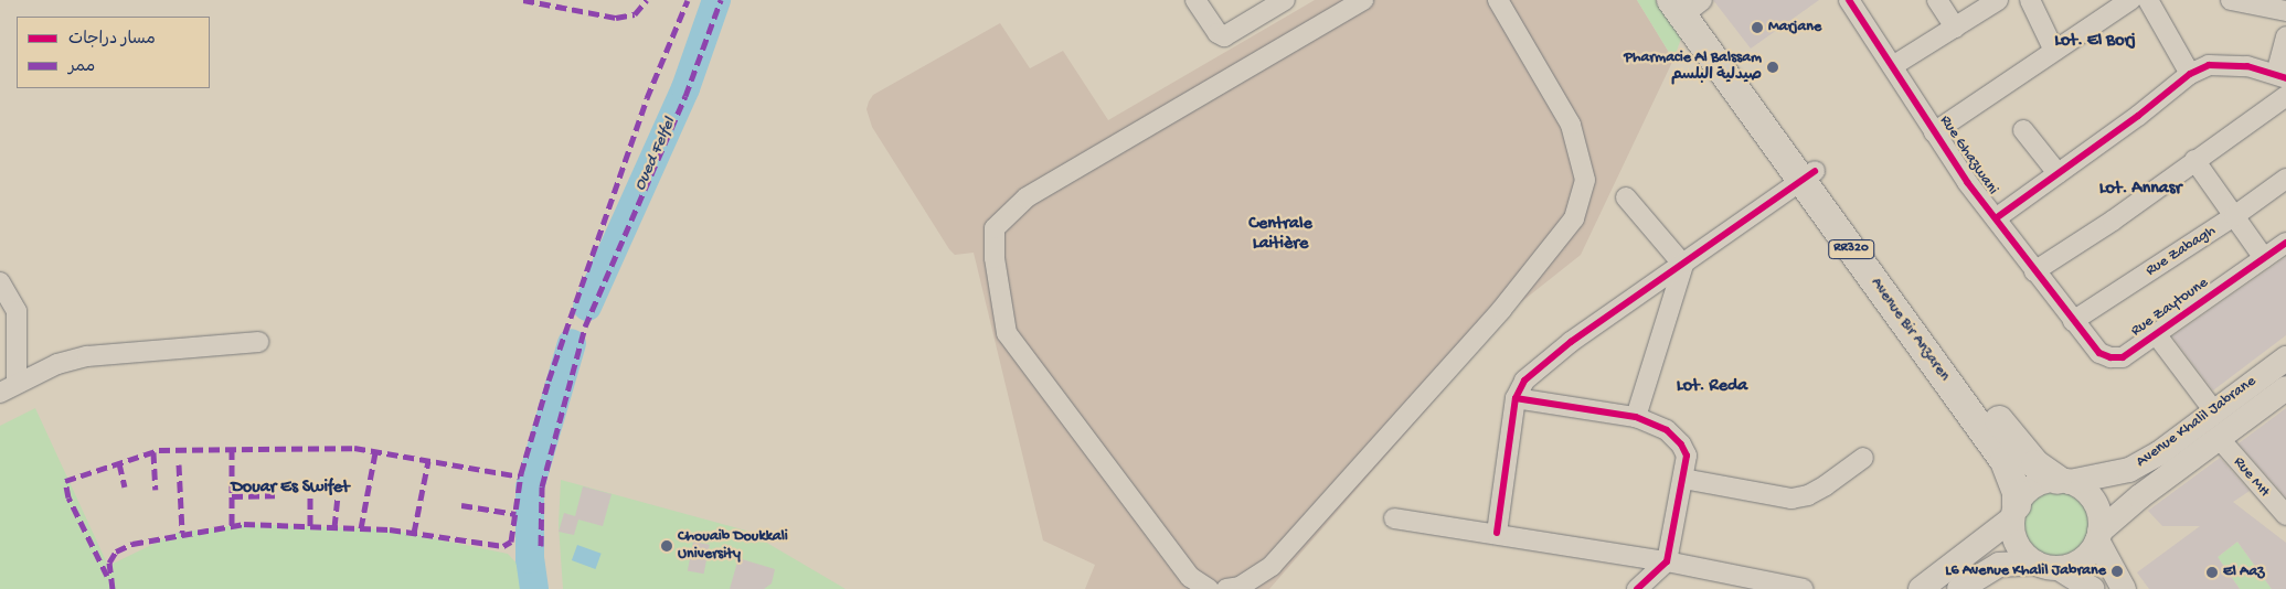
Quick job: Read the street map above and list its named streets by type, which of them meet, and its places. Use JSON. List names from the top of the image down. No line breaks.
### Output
{"streets":{"highway":["RR320","Avenue Bir Anzaren"],"main road":["Avenue Khalil Jabrane"],"street":["Rue Ghazwani","Rue Zabagh","Rue Zaytoune","Rue MH"]},"crossings":[["Rue Ghazwani","Rue Zabagh"],["Rue Ghazwani","Rue Zaytoune"],["RR320","Avenue Bir Anzaren"],["RR320","Avenue Khalil Jabrane"],["Rue Zabagh","Rue Zaytoune"],["Avenue Bir Anzaren","Avenue Khalil Jabrane"],["Avenue Khalil Jabrane","Rue MH"]],"districts":["Lot. El Borj","Lot. Annasr","Centrale Laitière","Lot. Reda","Douar Es Swifet"],"water":["Oued Felfel"],"places":["Marjane","Pharmacie Al Balssam صيدلية البلسم","Chouaib Doukkali University","L6 Avenue Khalil Jabrane","El Aaz"],"legend":["مسار دراجات","ممر"]}
